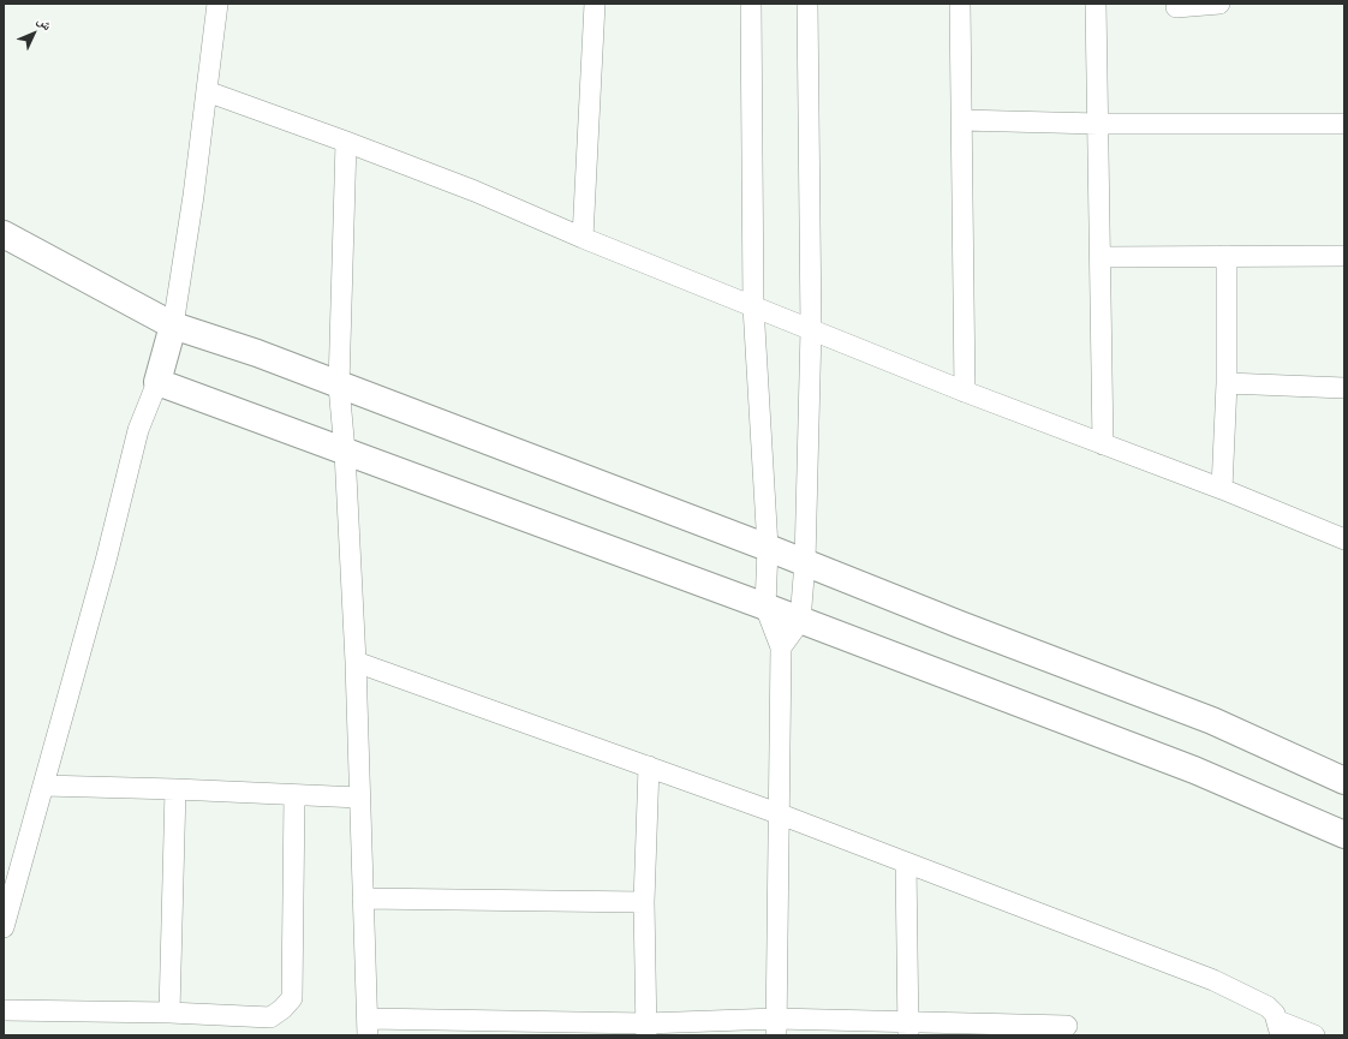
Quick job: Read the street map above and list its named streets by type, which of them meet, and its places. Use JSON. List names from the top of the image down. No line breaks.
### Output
{"north":"top right"}
